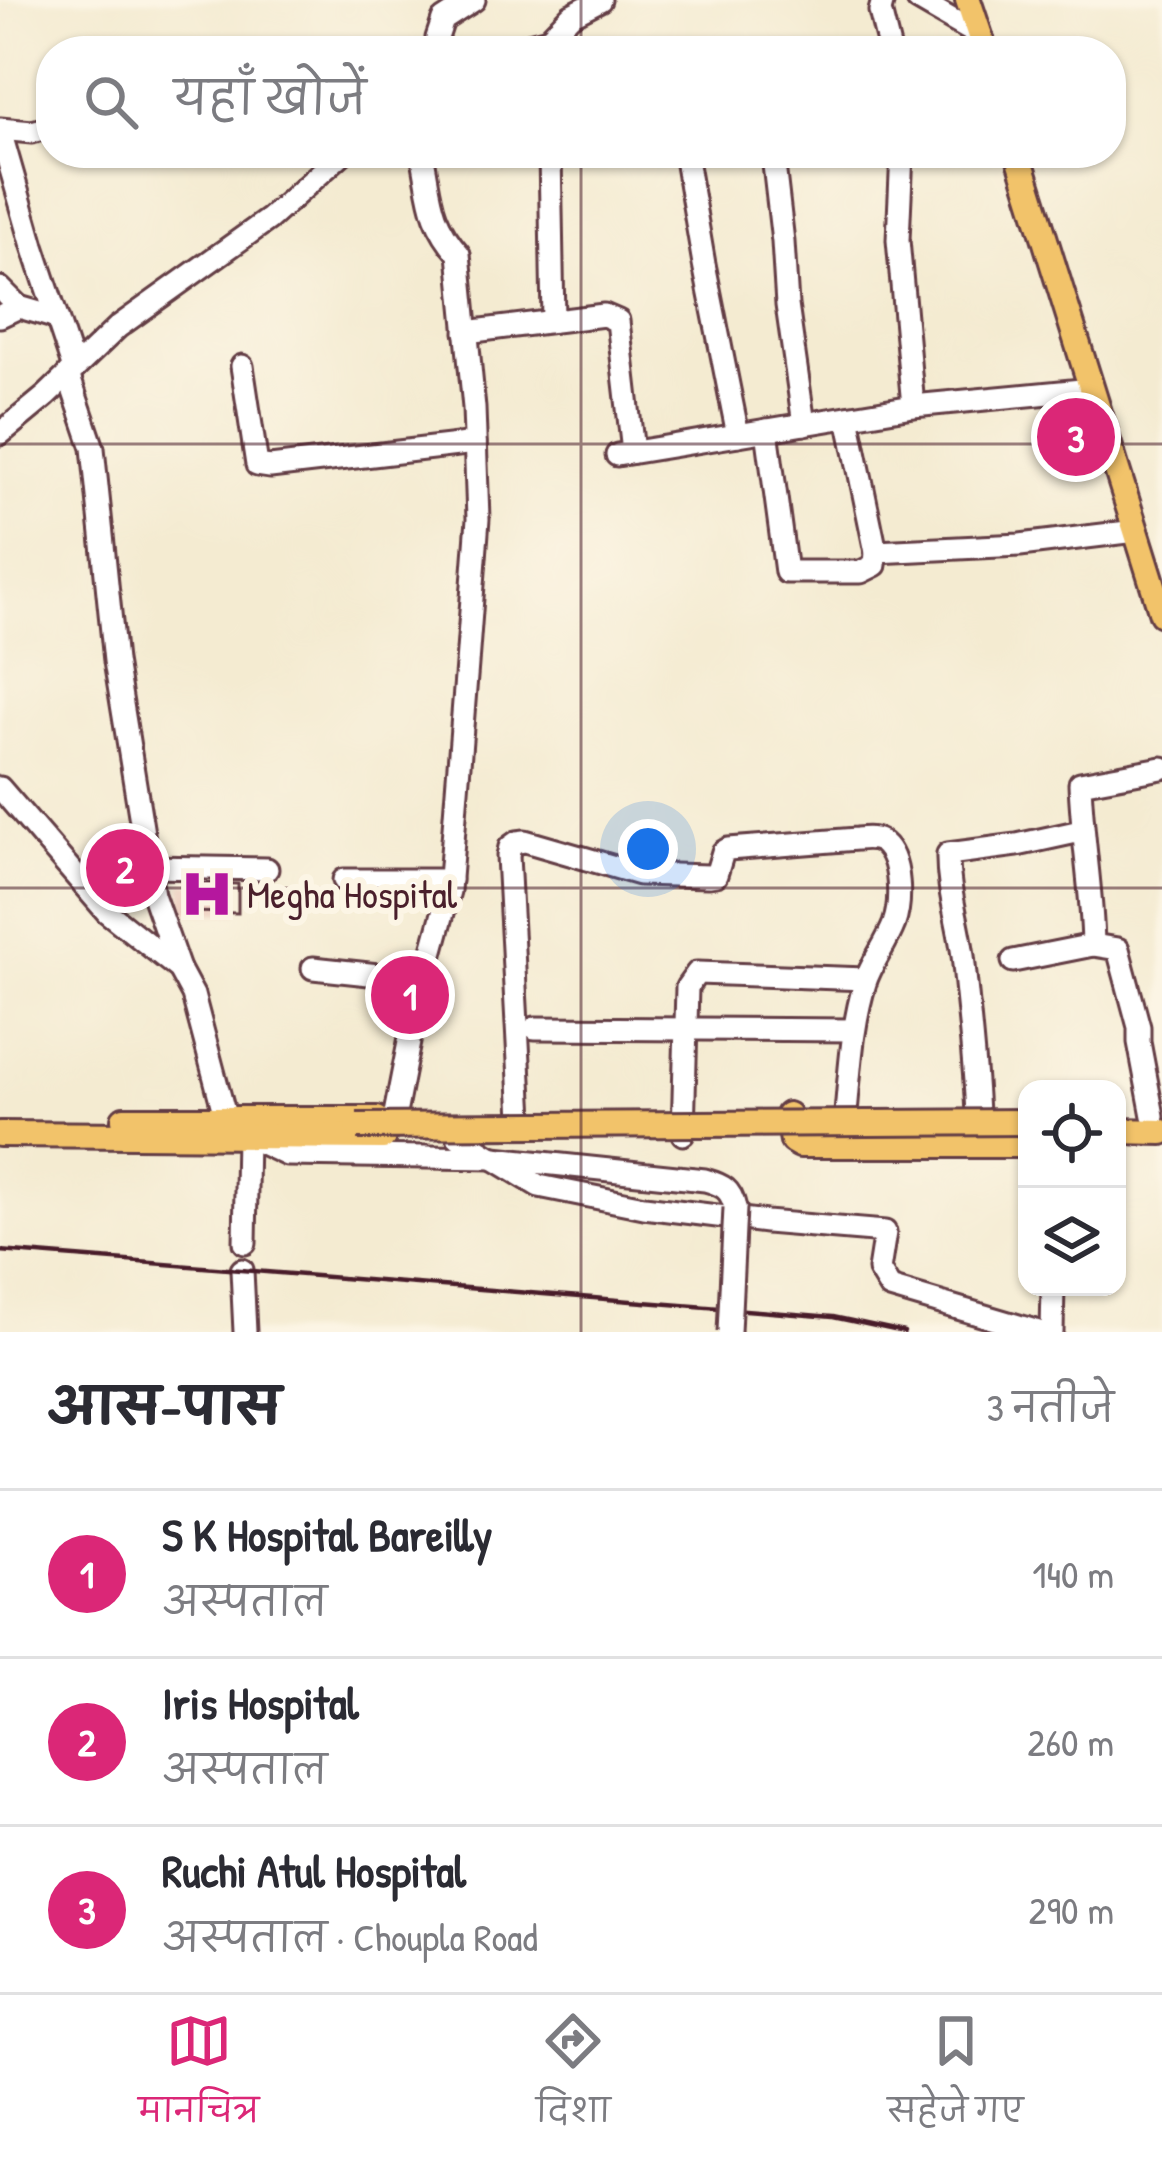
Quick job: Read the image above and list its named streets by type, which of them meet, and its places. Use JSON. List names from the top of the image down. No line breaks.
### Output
{"places":{"hospital":["Megha Hospital"]},"page":{"search":"यहाँ खोजें","pins":["3","2","1"],"heading":["आस-पास","3 नतीजे"],"list":[{"mark":"1","name":"S K Hospital Bareilly","note":"अस्पताल","value":"140 m"},{"mark":"2","name":"Iris Hospital","note":"अस्पताल","value":"260 m"},{"mark":"3","name":"Ruchi Atul Hospital","note":"अस्पताल · Choupla Road","value":"290 m"}],"nav":["मानचित्र","दिशा","सहेजे गए"]}}
